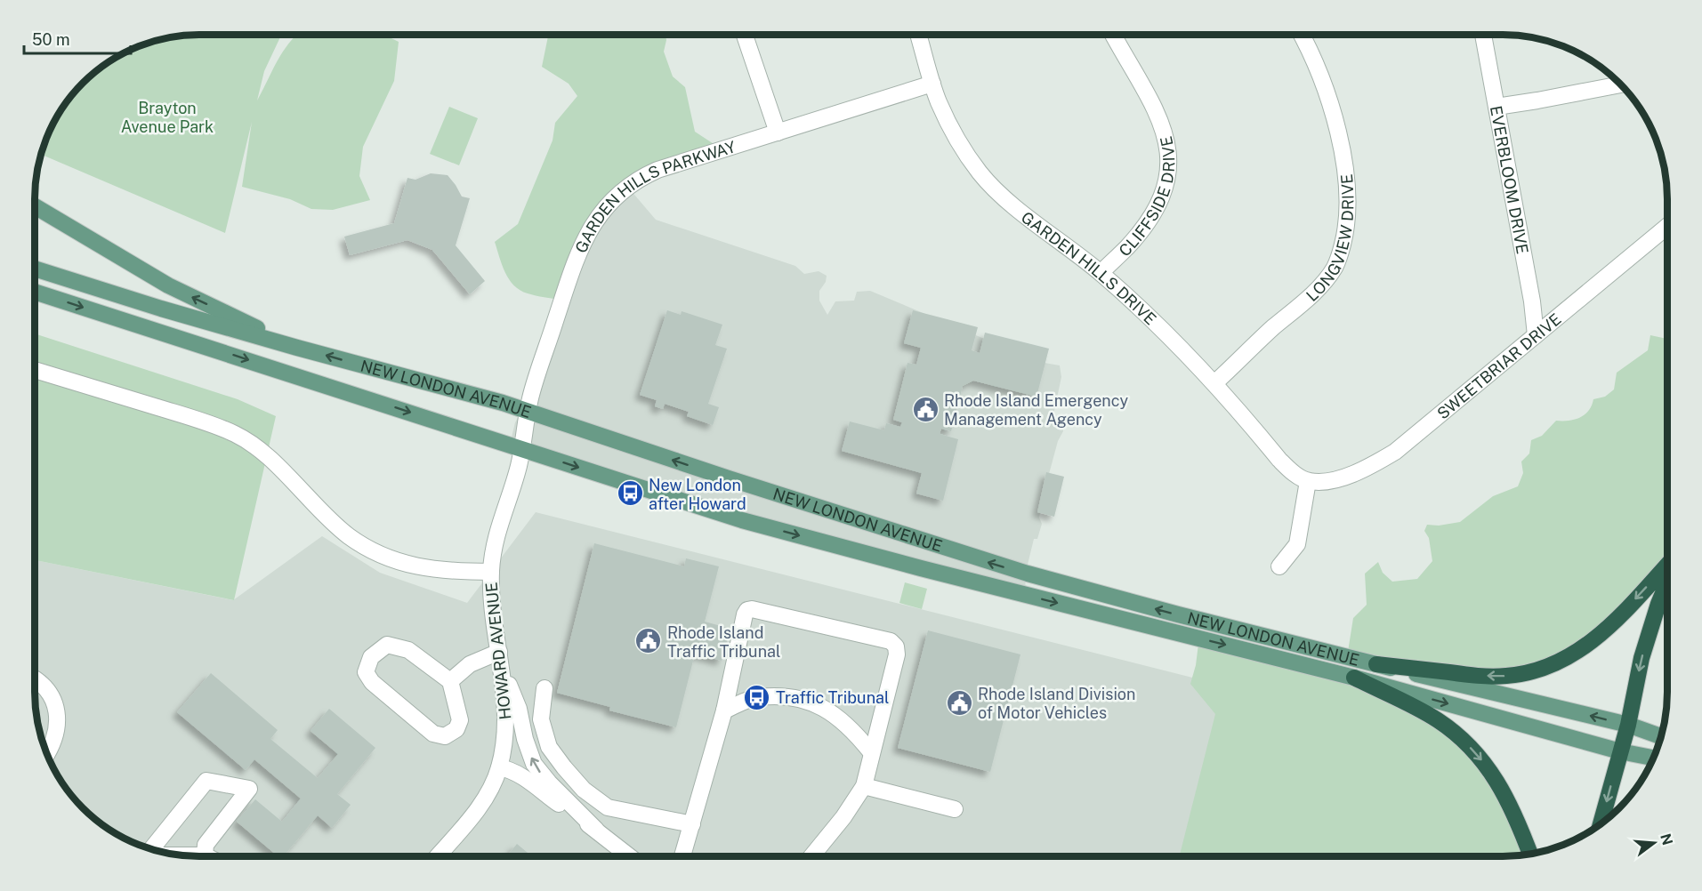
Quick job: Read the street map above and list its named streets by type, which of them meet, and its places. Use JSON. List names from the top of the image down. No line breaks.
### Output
{"streets":{"main road":["NEW LONDON AVENUE"],"street":["EVERBLOOM DRIVE","CLIFFSIDE DRIVE","GARDEN HILLS PARKWAY","LONGVIEW DRIVE","GARDEN HILLS DRIVE","SWEETBRIAR DRIVE","HOWARD AVENUE"]},"crossings":[["EVERBLOOM DRIVE","SWEETBRIAR DRIVE"],["CLIFFSIDE DRIVE","GARDEN HILLS DRIVE"],["GARDEN HILLS PARKWAY","GARDEN HILLS DRIVE"],["GARDEN HILLS PARKWAY","NEW LONDON AVENUE"],["GARDEN HILLS PARKWAY","HOWARD AVENUE"],["LONGVIEW DRIVE","GARDEN HILLS DRIVE"],["GARDEN HILLS DRIVE","SWEETBRIAR DRIVE"],["NEW LONDON AVENUE","HOWARD AVENUE"]],"parks":["Brayton Avenue Park"],"places":{"public building":["Rhode Island Emergency Management Agency","Rhode Island Traffic Tribunal","Rhode Island Division of Motor Vehicles"],"bus stop":["New London after Howard","Traffic Tribunal"]},"scale_bar":"50 m","north":"right"}
